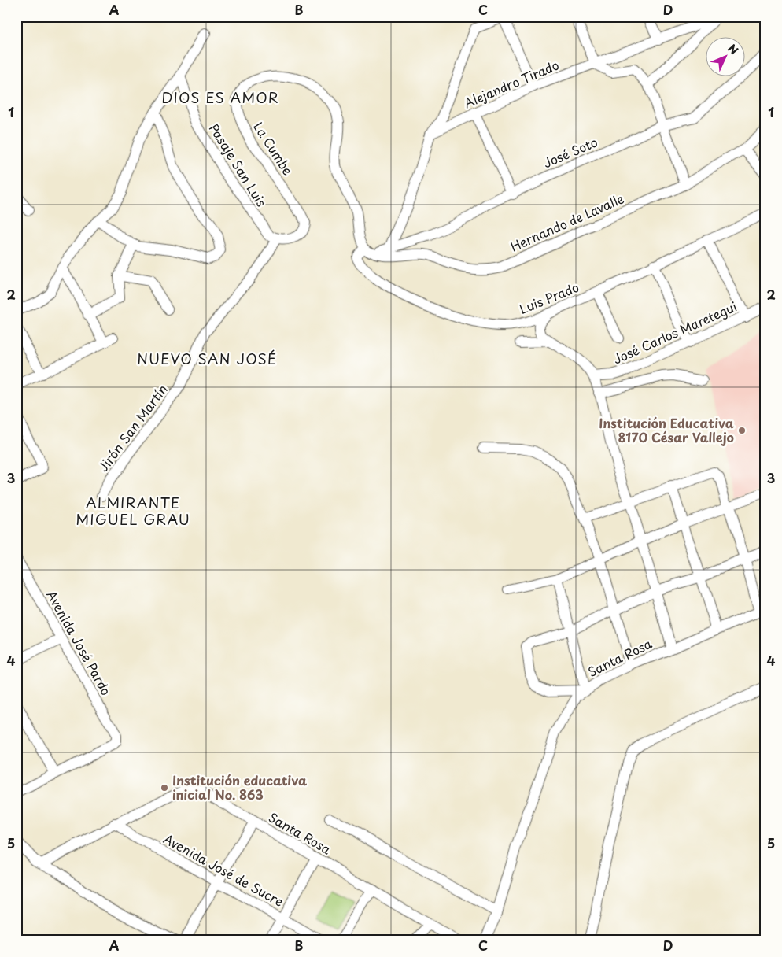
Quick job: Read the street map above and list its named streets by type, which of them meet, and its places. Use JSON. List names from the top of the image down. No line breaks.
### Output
{"streets":{"street":["Alejandro Tirado","La Cumbe","José Soto","Pasaje San Luis","Hernando de Lavalle","Luis Prado","José Carlos Maretegui","Jirón San Martín","Avenida José Pardo","Santa Rosa","Avenida José de Sucre"]},"crossings":[["La Cumbe","Pasaje San Luis"],["La Cumbe","Luis Prado"],["La Cumbe","Jirón San Martín"],["José Soto","Hernando de Lavalle"],["Pasaje San Luis","Jirón San Martín"],["Santa Rosa","Avenida José de Sucre"]],"districts":["DIOS ES AMOR","NUEVO SAN JOSÉ","ALMIRANTE MIGUEL GRAU"],"places":["Institución Educativa 8170 César Vallejo","Institución educativa inicial No. 863"],"north":"top right","grid":{"columns":["A","B","C","D"],"rows":["1","2","3","4","5"]}}
